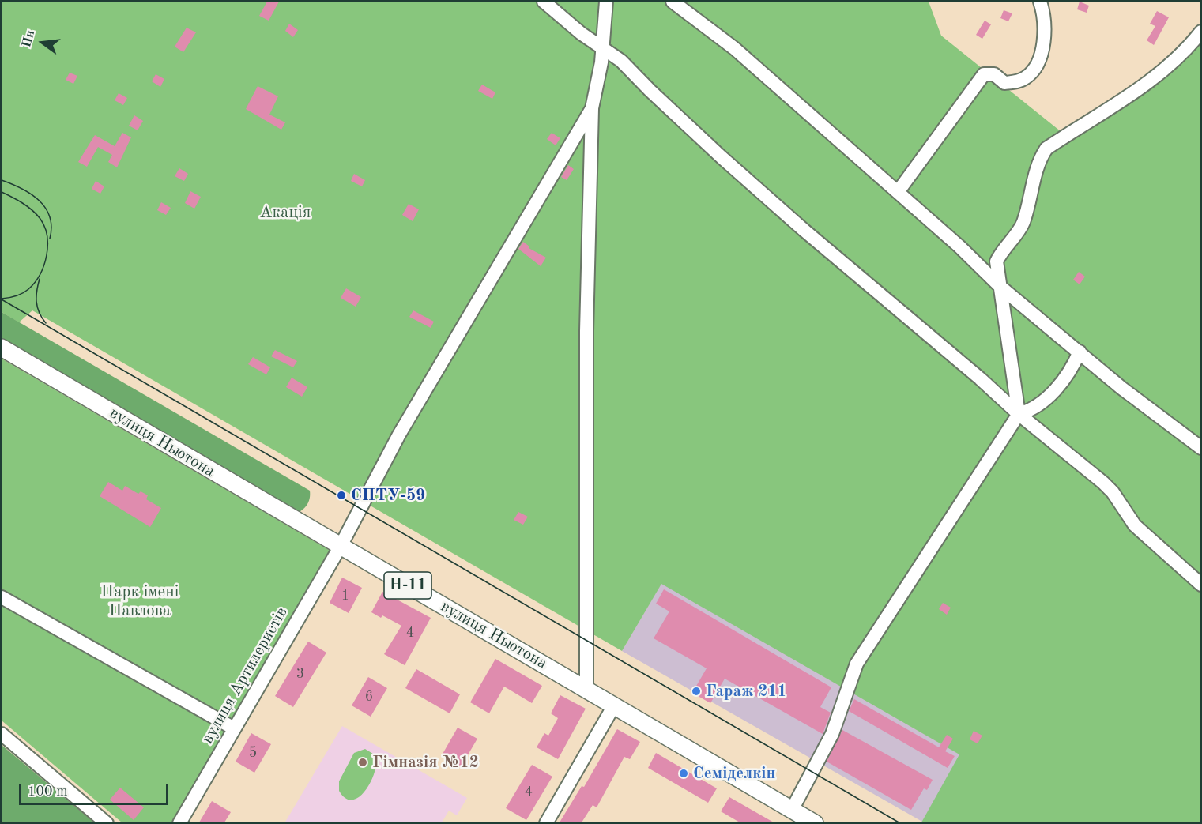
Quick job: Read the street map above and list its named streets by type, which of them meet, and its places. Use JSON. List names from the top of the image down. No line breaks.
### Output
{"streets":{"main road":["вулиця Ньютона","Н-11"],"street":["вулиця Артилеристів"]},"crossings":[["вулиця Ньютона","вулиця Артилеристів"]],"parks":["Акація","Парк імені Павлова"],"places":["СПТУ-59","Гараж 211","Гімназія №12","Семіделкін"],"house_numbers":["1","4","3","6","5","4"],"scale_bar":"100 m","north":"left"}
